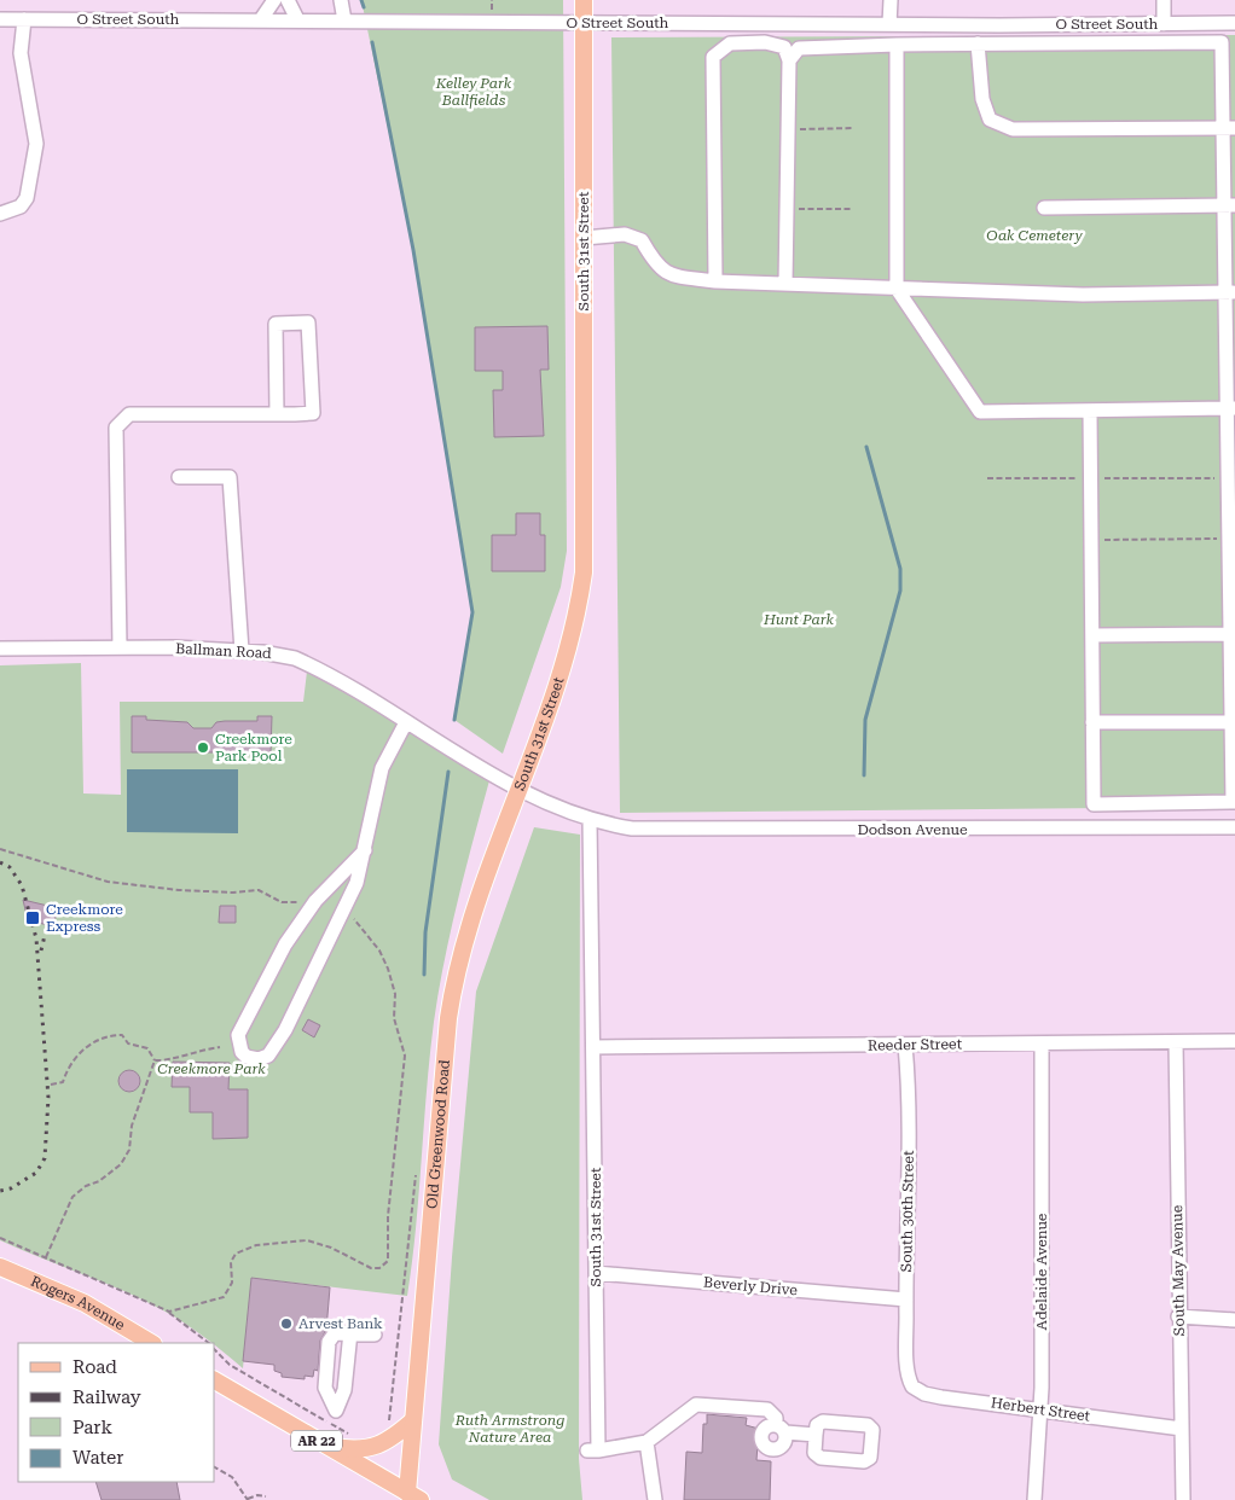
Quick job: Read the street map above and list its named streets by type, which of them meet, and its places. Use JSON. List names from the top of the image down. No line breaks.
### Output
{"streets":{"main road":["South 31st Street","Old Greenwood Road","Rogers Avenue","AR 22"],"street":["O Street South","Ballman Road","Dodson Avenue","Reeder Street","South 30th Street","South May Avenue","Adelaide Avenue","Beverly Drive","Herbert Street"]},"crossings":[["O Street South","South 31st Street"],["South 31st Street","Ballman Road"],["South 31st Street","Dodson Avenue"],["South 31st Street","Reeder Street"],["South 31st Street","Old Greenwood Road"],["South 31st Street","Beverly Drive"],["Ballman Road","Old Greenwood Road"],["Reeder Street","South 30th Street"],["Reeder Street","South May Avenue"],["Reeder Street","Adelaide Avenue"],["Old Greenwood Road","AR 22"],["South 30th Street","Beverly Drive"],["South 30th Street","Herbert Street"],["South May Avenue","Herbert Street"],["Adelaide Avenue","Herbert Street"]],"parks":["Kelley Park Ballfields","Oak Cemetery","Hunt Park","Creekmore Park","Ruth Armstrong Nature Area"],"places":{"other":["Creekmore Park Pool","Arvest Bank"],"transit":["Creekmore Express"]},"legend":["Road","Railway","Park","Water"]}
